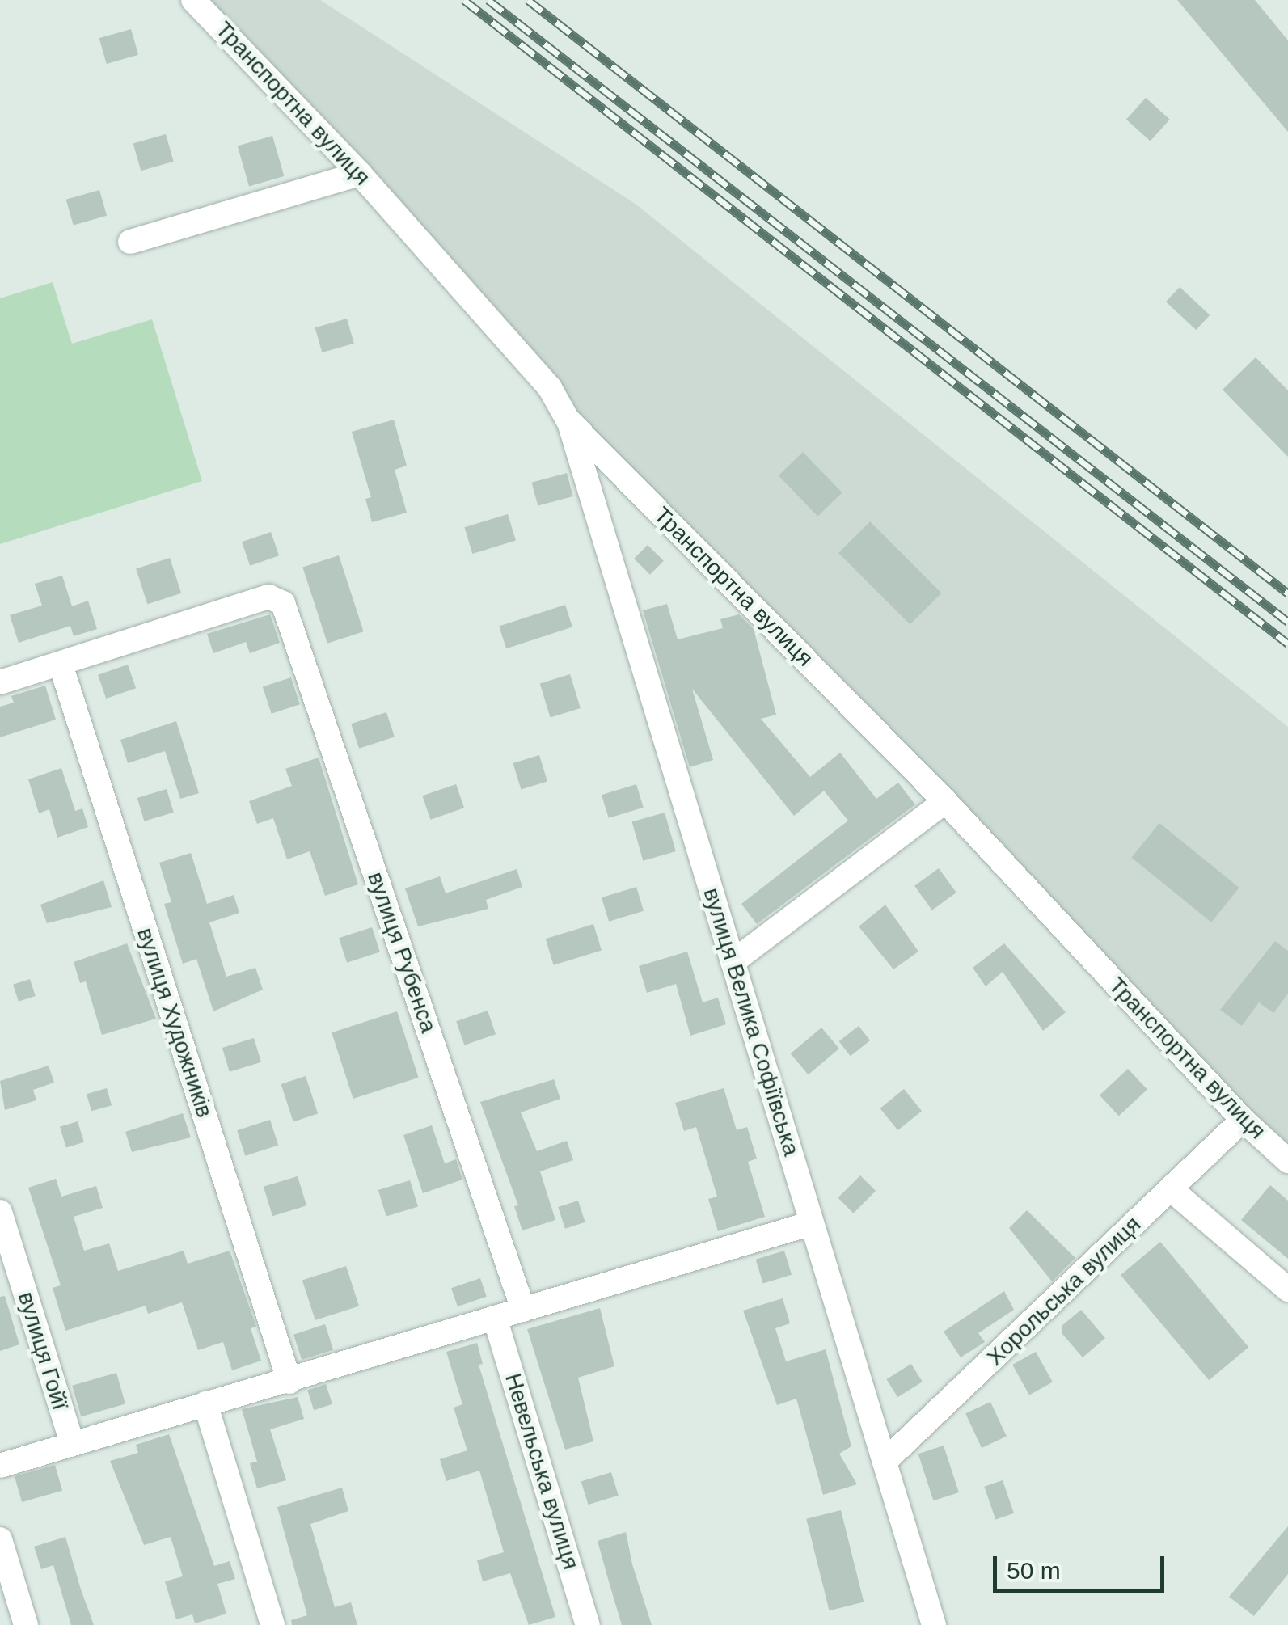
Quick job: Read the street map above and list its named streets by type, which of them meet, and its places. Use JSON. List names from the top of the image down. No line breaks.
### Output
{"streets":{"street":["Транспортна вулиця","вулиця Рубенса","вулиця Велика Софіївська","вулиця Художників","Хорольська вулиця","вулиця Гойї","Невельська вулиця"]},"crossings":[["Транспортна вулиця","вулиця Велика Софіївська"],["Транспортна вулиця","Хорольська вулиця"],["вулиця Рубенса","вулиця Художників"],["вулиця Велика Софіївська","Хорольська вулиця"]],"scale_bar":"50 m"}
